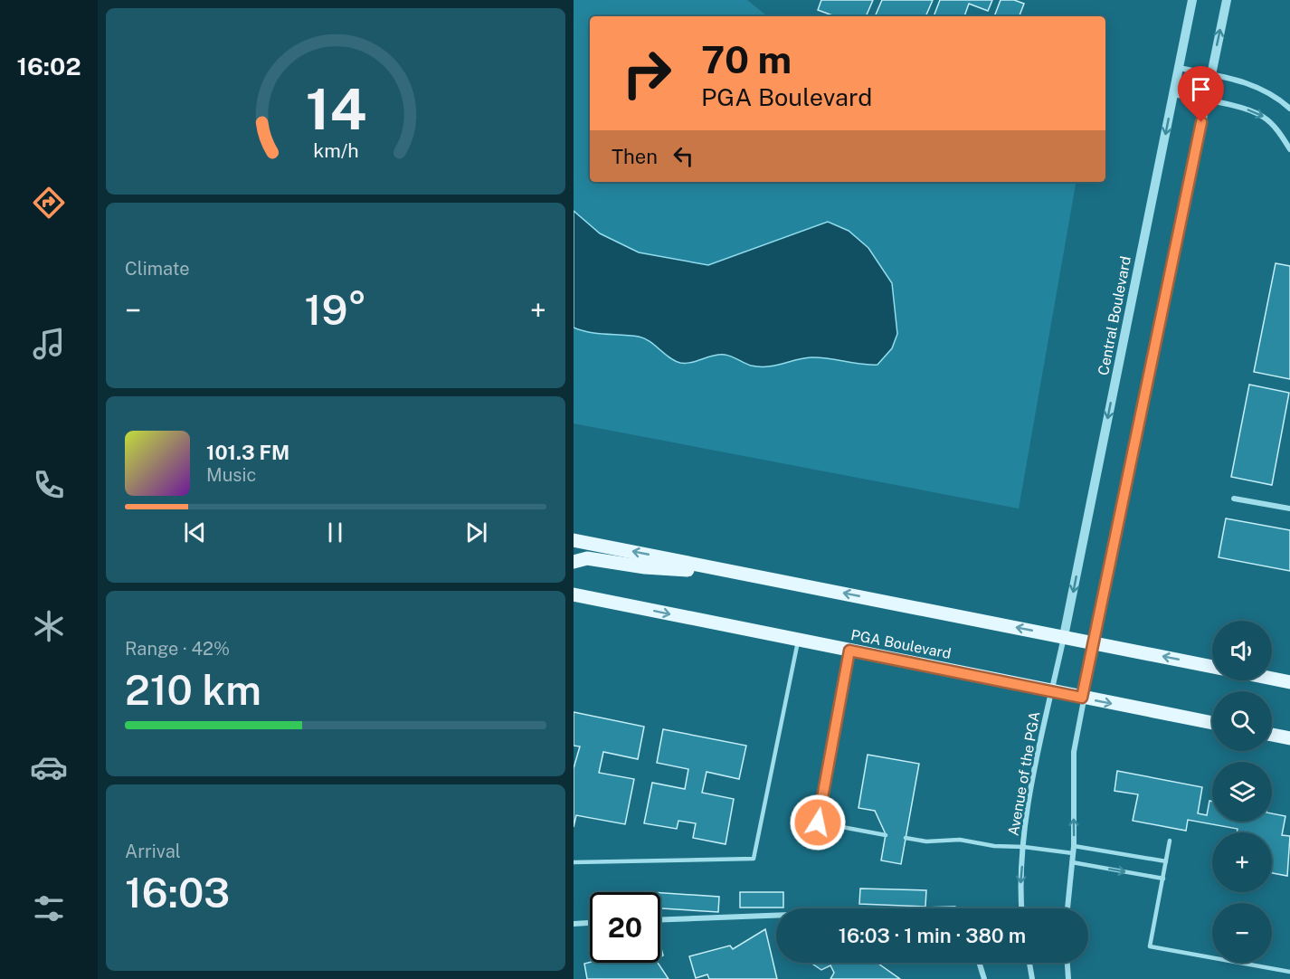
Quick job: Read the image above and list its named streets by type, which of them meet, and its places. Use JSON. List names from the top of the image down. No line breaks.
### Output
{"streets":{"main road":["PGA Boulevard"],"street":["Central Boulevard","Avenue of the PGA"]},"crossings":[["Central Boulevard","Avenue of the PGA"],["PGA Boulevard","Avenue of the PGA"]],"page":{"tabs":"16:02","turn":["70 m","PGA Boulevard"],"then":"Then","tile":["Climate",["Range · 42%","210 km"],["Arrival","16:03"]],"heat":["−","19°","+"],"song":["101.3 FM","Music"],"map_buttons":["+","−"],"limit":"20","trip":"16:03 · 1 min · 380 m","gauge":["14","km/h"]}}
